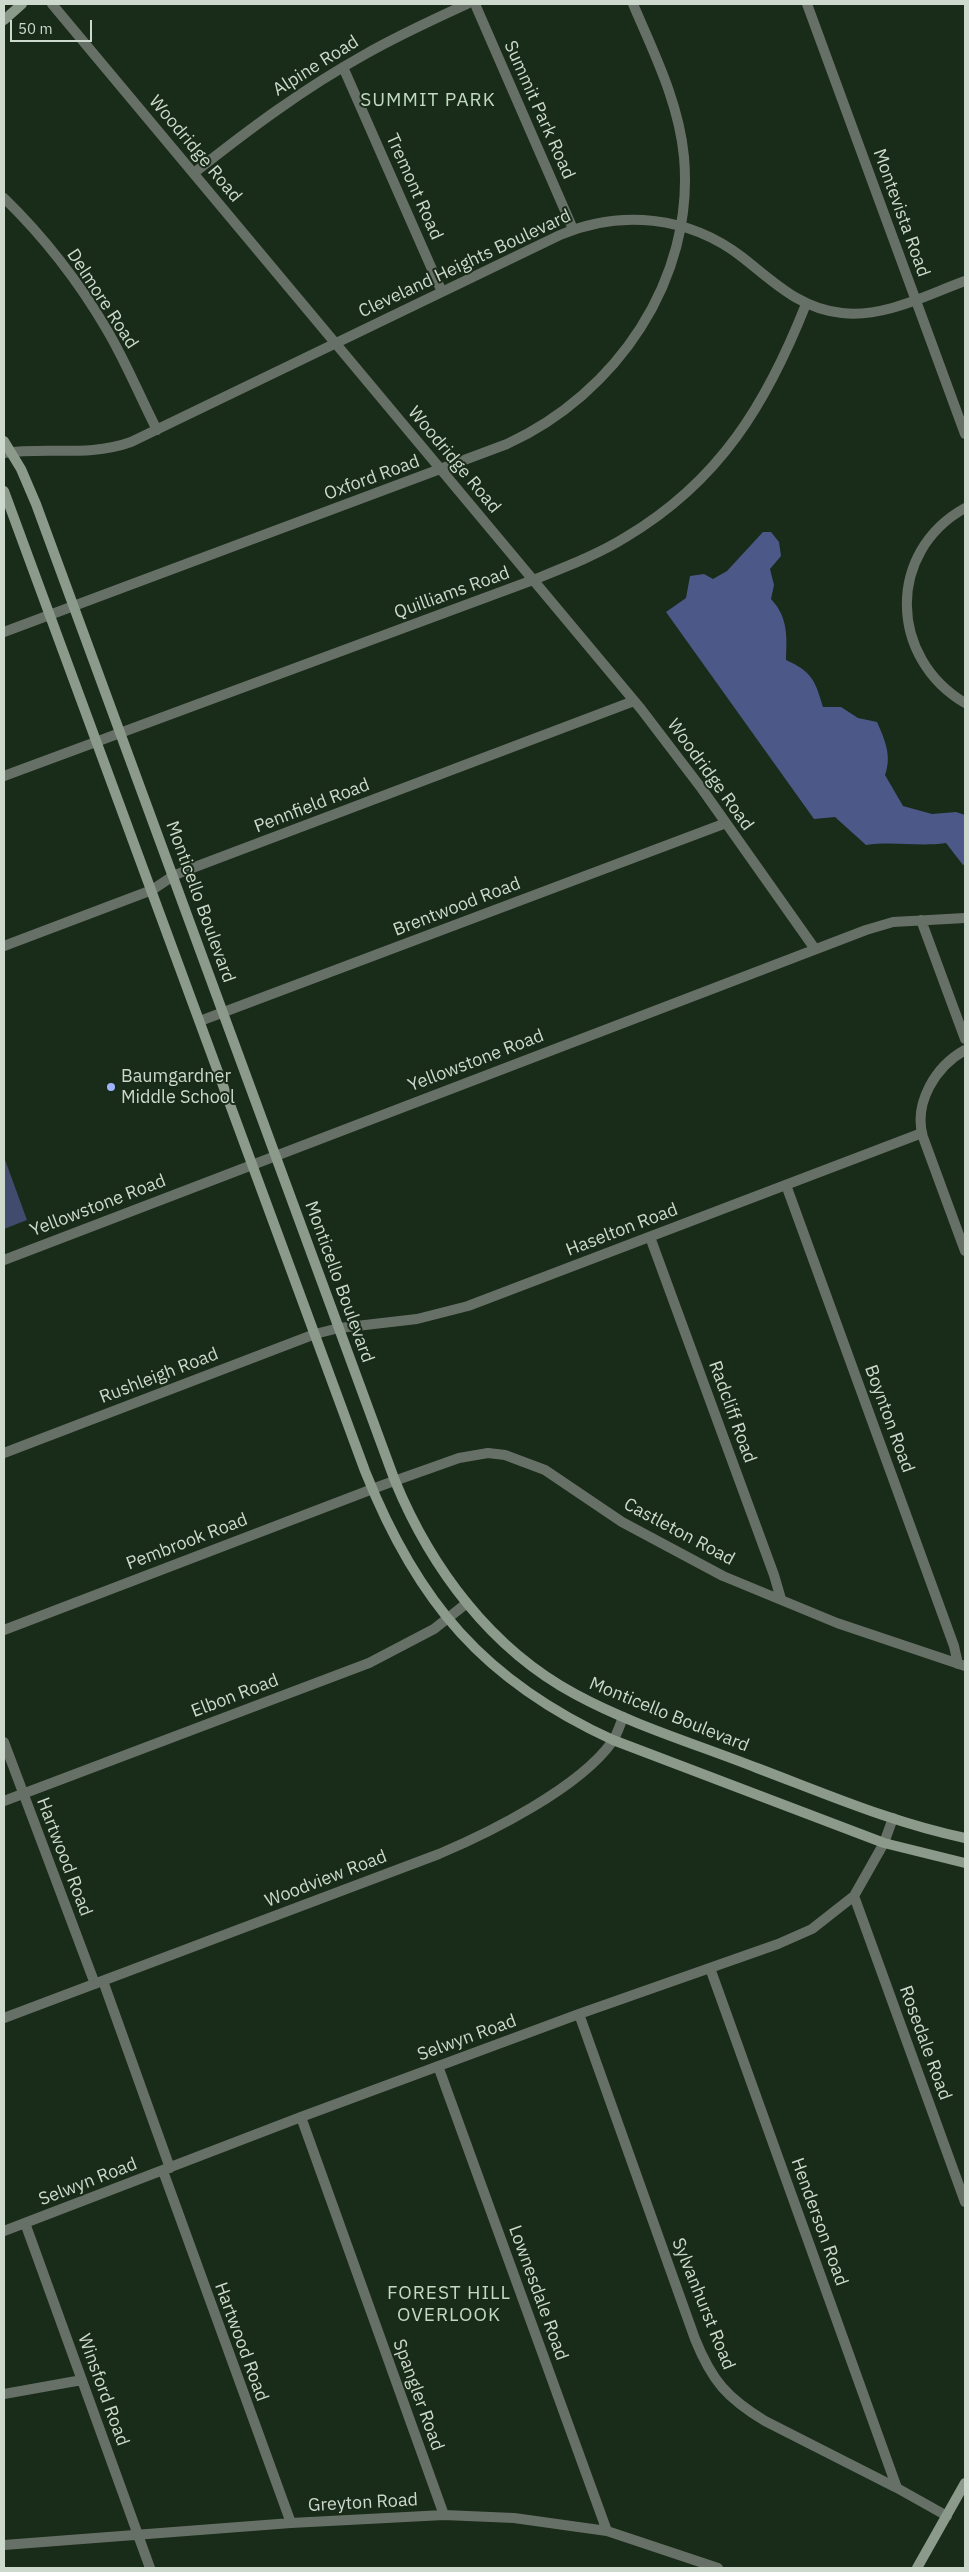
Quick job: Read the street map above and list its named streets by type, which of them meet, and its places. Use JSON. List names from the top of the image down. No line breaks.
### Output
{"streets":{"main road":["Monticello Boulevard"],"street":["Alpine Road","Summit Park Road","Woodridge Road","Tremont Road","Montevista Road","Cleveland Heights Boulevard","Delmore Road","Oxford Road","Quilliams Road","Pennfield Road","Brentwood Road","Yellowstone Road","Haselton Road","Rushleigh Road","Radcliff Road","Boynton Road","Castleton Road","Pembrook Road","Elbon Road","Hartwood Road","Woodview Road","Selwyn Road","Rosedale Road","Henderson Road","Lownesdale Road","Sylvanhurst Road","Winsford Road","Spangler Road","Greyton Road"]},"crossings":[["Alpine Road","Woodridge Road"],["Alpine Road","Tremont Road"],["Summit Park Road","Cleveland Heights Boulevard"],["Woodridge Road","Cleveland Heights Boulevard"],["Woodridge Road","Oxford Road"],["Woodridge Road","Quilliams Road"],["Woodridge Road","Pennfield Road"],["Woodridge Road","Brentwood Road"],["Woodridge Road","Yellowstone Road"],["Tremont Road","Cleveland Heights Boulevard"],["Montevista Road","Cleveland Heights Boulevard"],["Cleveland Heights Boulevard","Delmore Road"],["Cleveland Heights Boulevard","Oxford Road"],["Cleveland Heights Boulevard","Quilliams Road"],["Cleveland Heights Boulevard","Monticello Boulevard"],["Oxford Road","Monticello Boulevard"],["Quilliams Road","Monticello Boulevard"],["Pennfield Road","Monticello Boulevard"],["Monticello Boulevard","Brentwood Road"],["Monticello Boulevard","Yellowstone Road"],["Monticello Boulevard","Haselton Road"],["Monticello Boulevard","Castleton Road"],["Monticello Boulevard","Elbon Road"],["Monticello Boulevard","Woodview Road"],["Monticello Boulevard","Selwyn Road"],["Haselton Road","Rushleigh Road"],["Haselton Road","Radcliff Road"],["Haselton Road","Boynton Road"],["Radcliff Road","Castleton Road"],["Boynton Road","Castleton Road"],["Castleton Road","Pembrook Road"],["Elbon Road","Hartwood Road"],["Hartwood Road","Woodview Road"],["Hartwood Road","Selwyn Road"],["Hartwood Road","Greyton Road"],["Selwyn Road","Rosedale Road"],["Selwyn Road","Henderson Road"],["Selwyn Road","Lownesdale Road"],["Selwyn Road","Sylvanhurst Road"],["Selwyn Road","Winsford Road"],["Selwyn Road","Spangler Road"],["Henderson Road","Sylvanhurst Road"],["Lownesdale Road","Greyton Road"],["Winsford Road","Greyton Road"],["Spangler Road","Greyton Road"]],"districts":["SUMMIT PARK","FOREST HILL OVERLOOK"],"places":["Baumgardner Middle School"],"scale_bar":"50 m"}
